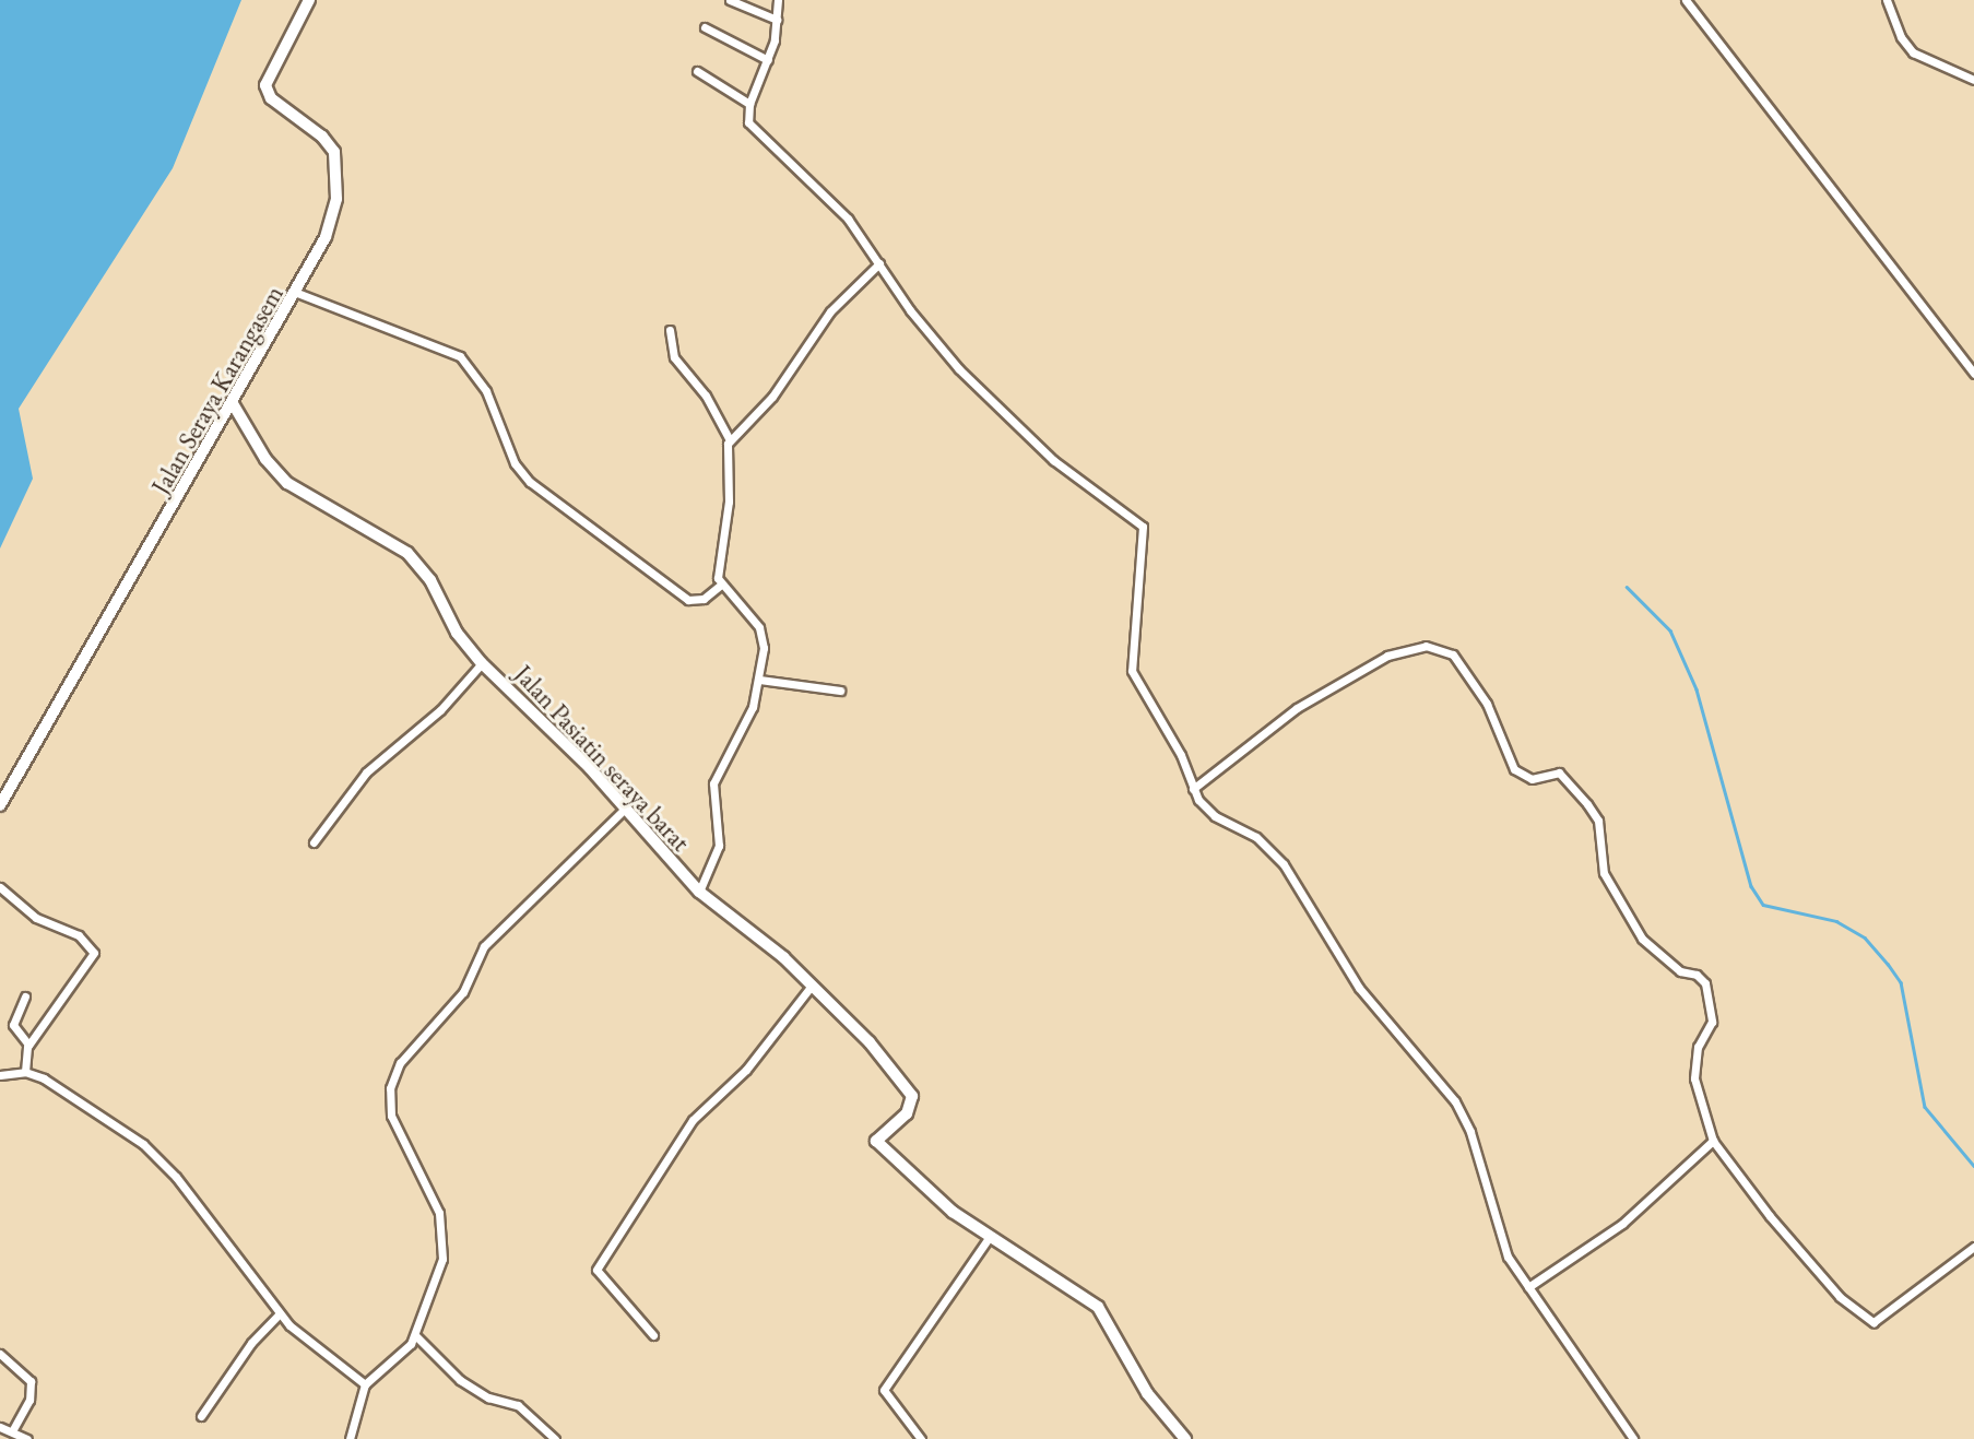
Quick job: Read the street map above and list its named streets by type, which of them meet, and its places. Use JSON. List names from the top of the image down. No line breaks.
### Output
{"streets":{"street":["Jalan Seraya Karangasem","Jalan Pasiatin seraya barat"]},"crossings":[["Jalan Seraya Karangasem","Jalan Pasiatin seraya barat"]]}
